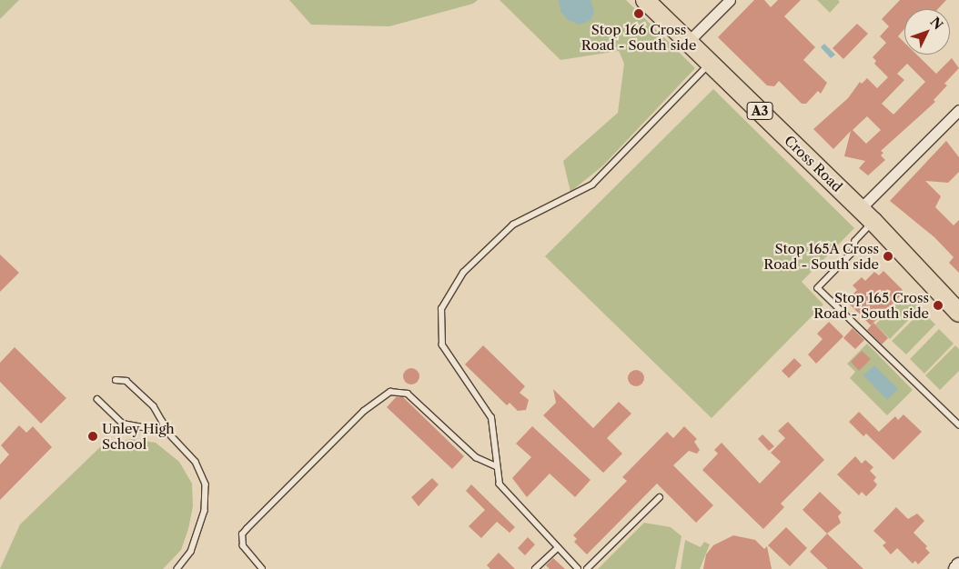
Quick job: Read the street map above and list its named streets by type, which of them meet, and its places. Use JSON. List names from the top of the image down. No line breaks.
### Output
{"streets":{"highway":["A3","Cross Road"]},"places":["Stop 166 Cross Road - South side","Stop 165A Cross Road - South side","Stop 165 Cross Road - South side","Unley High School"],"north":"top right"}
